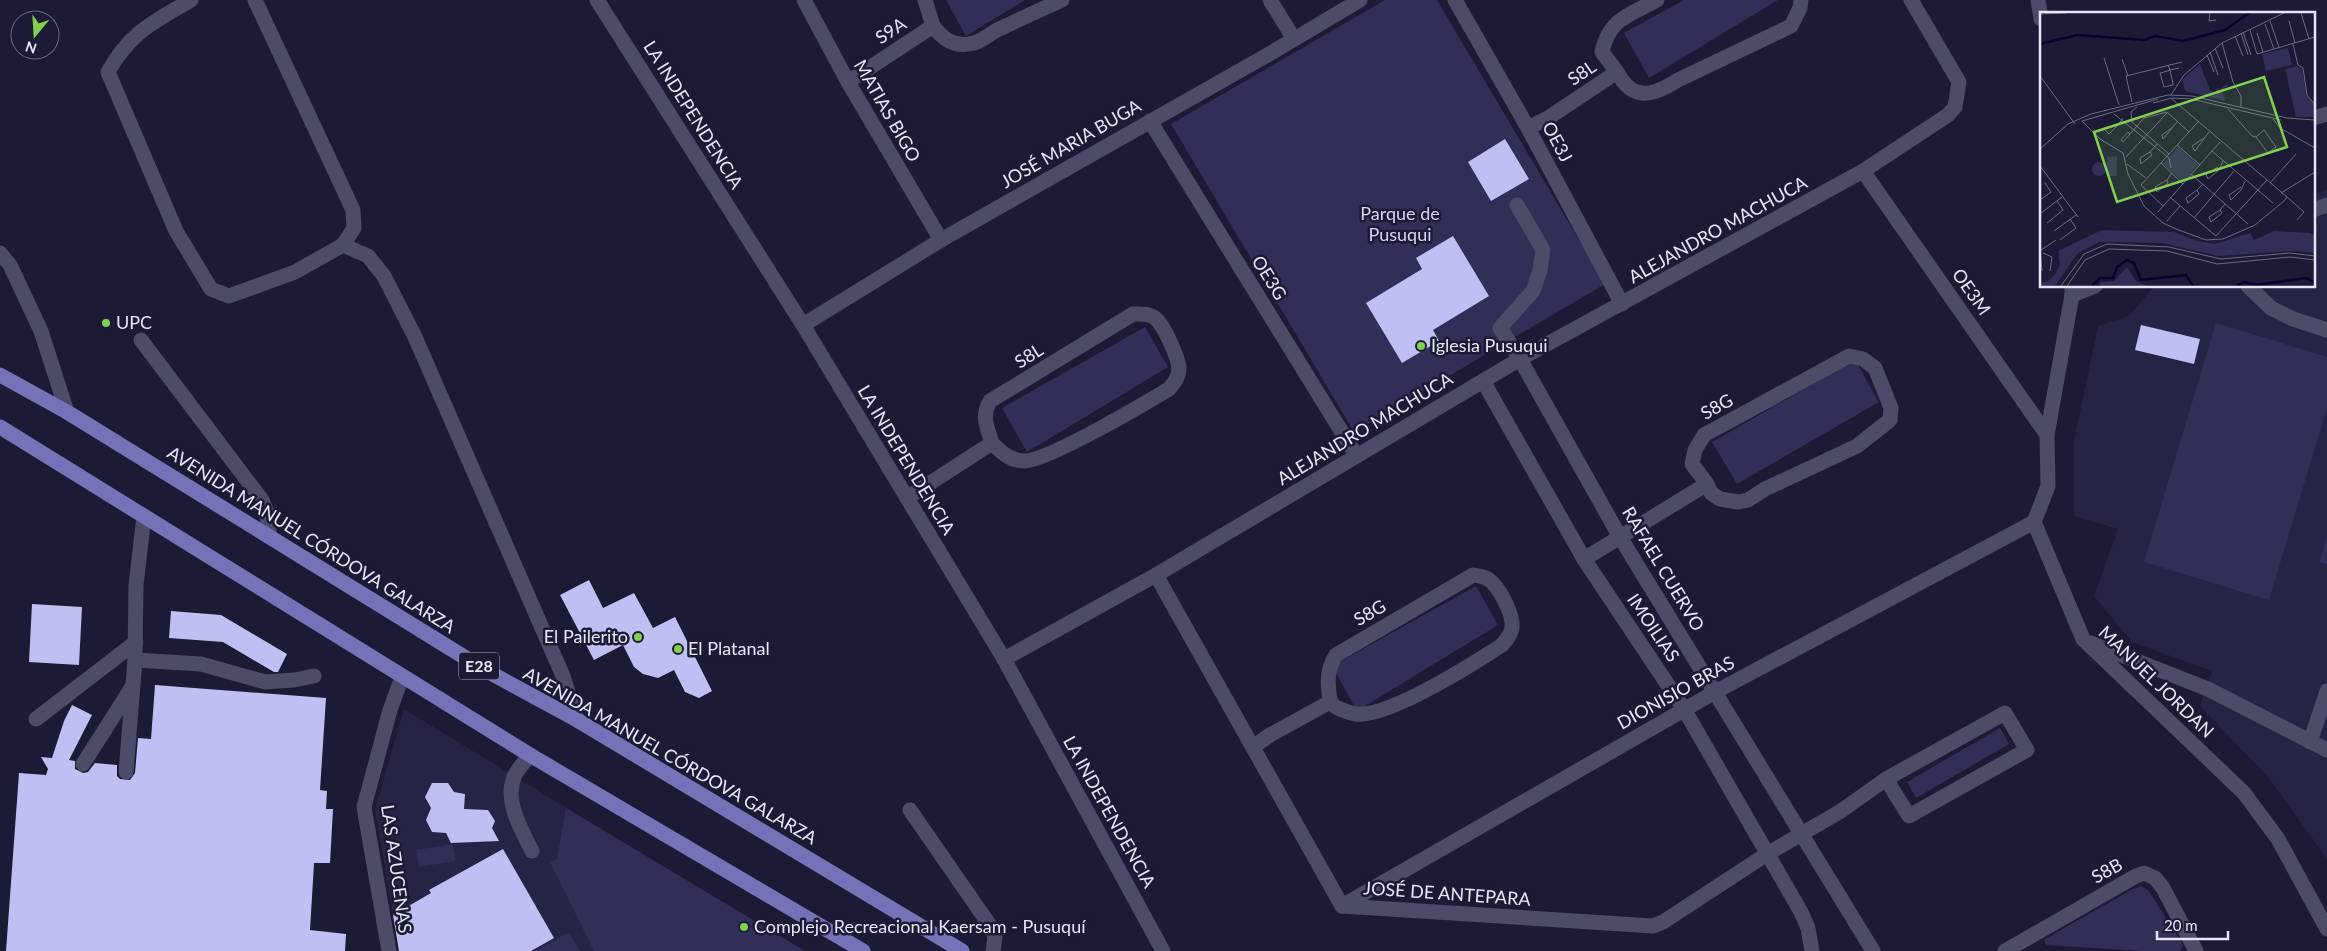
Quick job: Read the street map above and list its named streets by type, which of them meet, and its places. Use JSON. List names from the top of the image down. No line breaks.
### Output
{"streets":{"main road":["AVENIDA MANUEL CÓRDOVA GALARZA","E28"],"street":["S9A","S8L","MATIAS BIGO","LA INDEPENDENCIA","OE3J","JOSÉ MARIA BUGA","ALEJANDRO MACHUCA","OE3G","OE3M","S8G","RAFAEL CUERVO","IMOILIAS","MANUEL JORDAN","DIONISIO BRAS","LAS AZUCENAS","S8B","JOSÉ DE ANTEPARA"]},"crossings":[["S9A","MATIAS BIGO"],["S8L","OE3J"],["MATIAS BIGO","JOSÉ MARIA BUGA"],["LA INDEPENDENCIA","JOSÉ MARIA BUGA"],["LA INDEPENDENCIA","ALEJANDRO MACHUCA"],["OE3J","ALEJANDRO MACHUCA"],["JOSÉ MARIA BUGA","OE3G"],["ALEJANDRO MACHUCA","OE3G"],["ALEJANDRO MACHUCA","OE3M"],["ALEJANDRO MACHUCA","RAFAEL CUERVO"],["ALEJANDRO MACHUCA","IMOILIAS"],["ALEJANDRO MACHUCA","JOSÉ DE ANTEPARA"],["RAFAEL CUERVO","DIONISIO BRAS"],["RAFAEL CUERVO","JOSÉ DE ANTEPARA"],["IMOILIAS","DIONISIO BRAS"],["IMOILIAS","JOSÉ DE ANTEPARA"],["MANUEL JORDAN","DIONISIO BRAS"],["DIONISIO BRAS","JOSÉ DE ANTEPARA"]],"parks":["Parque de Pusuqui"],"places":["UPC","Iglesia Pusuqui","El Pailerito","El Platanal","Complejo Recreacional Kaersam - Pusuquí"],"scale_bar":"20 m","north":"bottom"}
